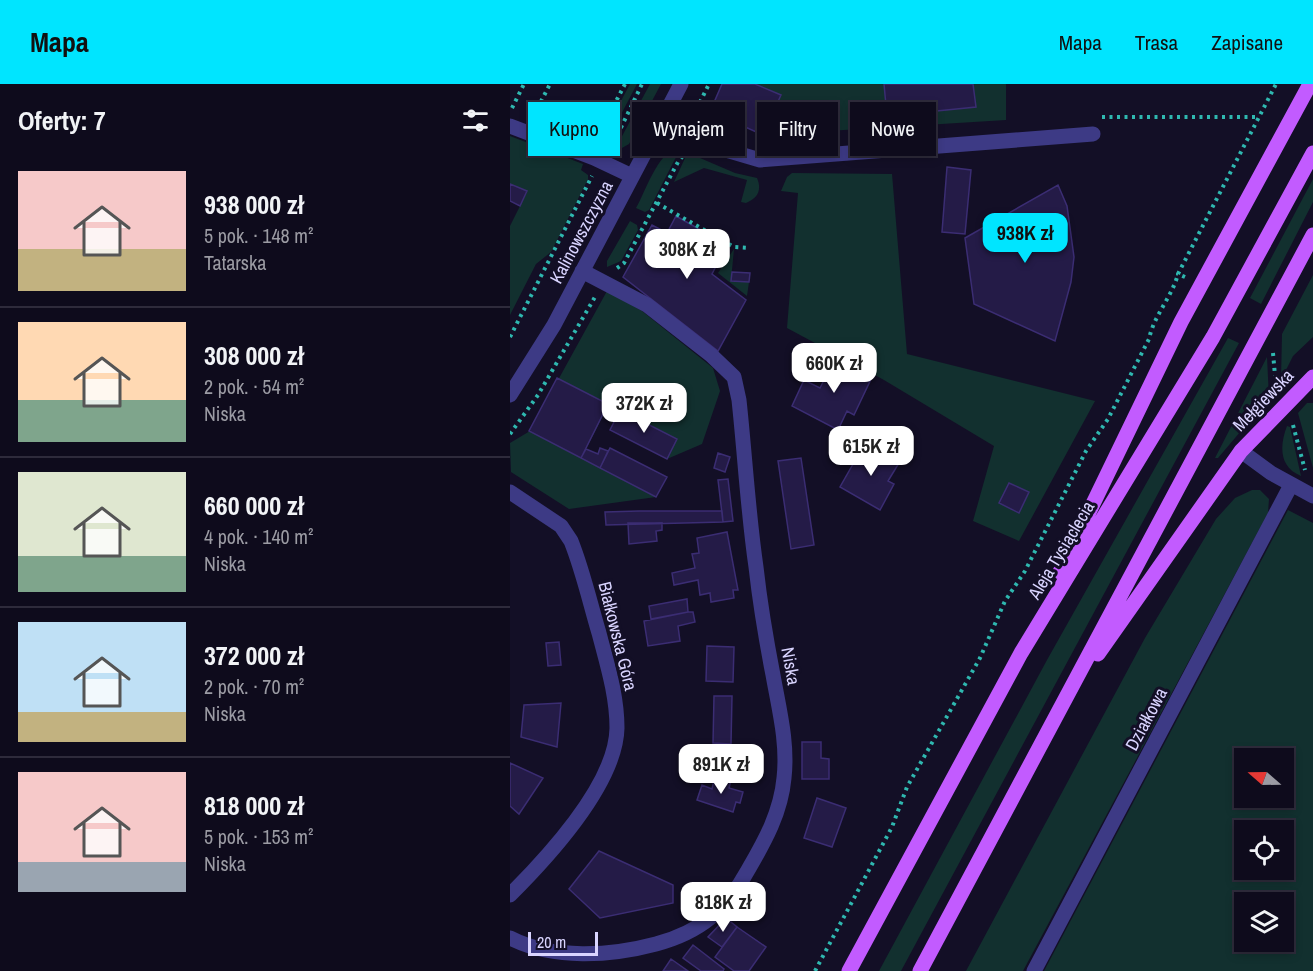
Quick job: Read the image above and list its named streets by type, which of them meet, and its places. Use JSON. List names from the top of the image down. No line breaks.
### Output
{"streets":{"main road":["Mełgiewska","Aleja Tysiąclecia"],"street":["Kalinowszczyzna","Białkowska Góra","Niska","Działkowa"]},"crossings":[["Kalinowszczyzna","Niska"]],"scale_bar":"20 m","north":"left","page":{"header":"Mapa","nav":["Mapa","Trasa","Zapisane"],"heading":"Oferty: 7","chip":["Kupno","Wynajem","Filtry","Nowe"],"list":[{"name":"938 000 zł","note":"5 pok. · 148 m² · Tatarska"},{"name":"308 000 zł","note":"2 pok. · 54 m² · Niska"},{"name":"660 000 zł","note":"4 pok. · 140 m² · Niska"},{"name":"372 000 zł","note":"2 pok. · 70 m² · Niska"},{"name":"818 000 zł","note":"5 pok. · 153 m² · Niska"}],"price":["938K zł","308K zł","660K zł","372K zł","615K zł","891K zł","818K zł"],"scale":"20 m"}}
